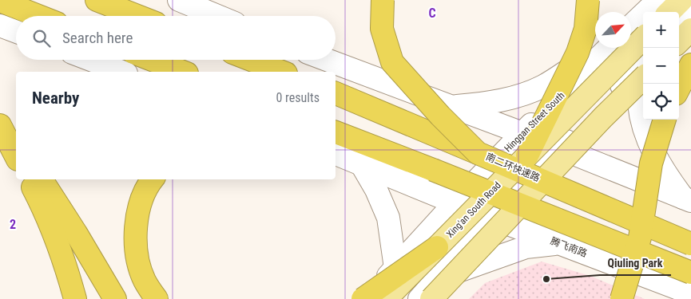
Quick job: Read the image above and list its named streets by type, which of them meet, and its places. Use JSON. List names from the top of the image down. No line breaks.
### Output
{"streets":{"highway":["南二环快速路"],"main road":["Hinggan Street South","Xing'an South Road","腾飞南路"]},"crossings":[["Hinggan Street South","腾飞南路"]],"places":["Qiuling Park"],"north":"top right","page":{"map_buttons":["+","−"],"search":"Search here","heading":["Nearby","0 results"]},"grid":{"columns":["C"],"rows":["2"]}}
